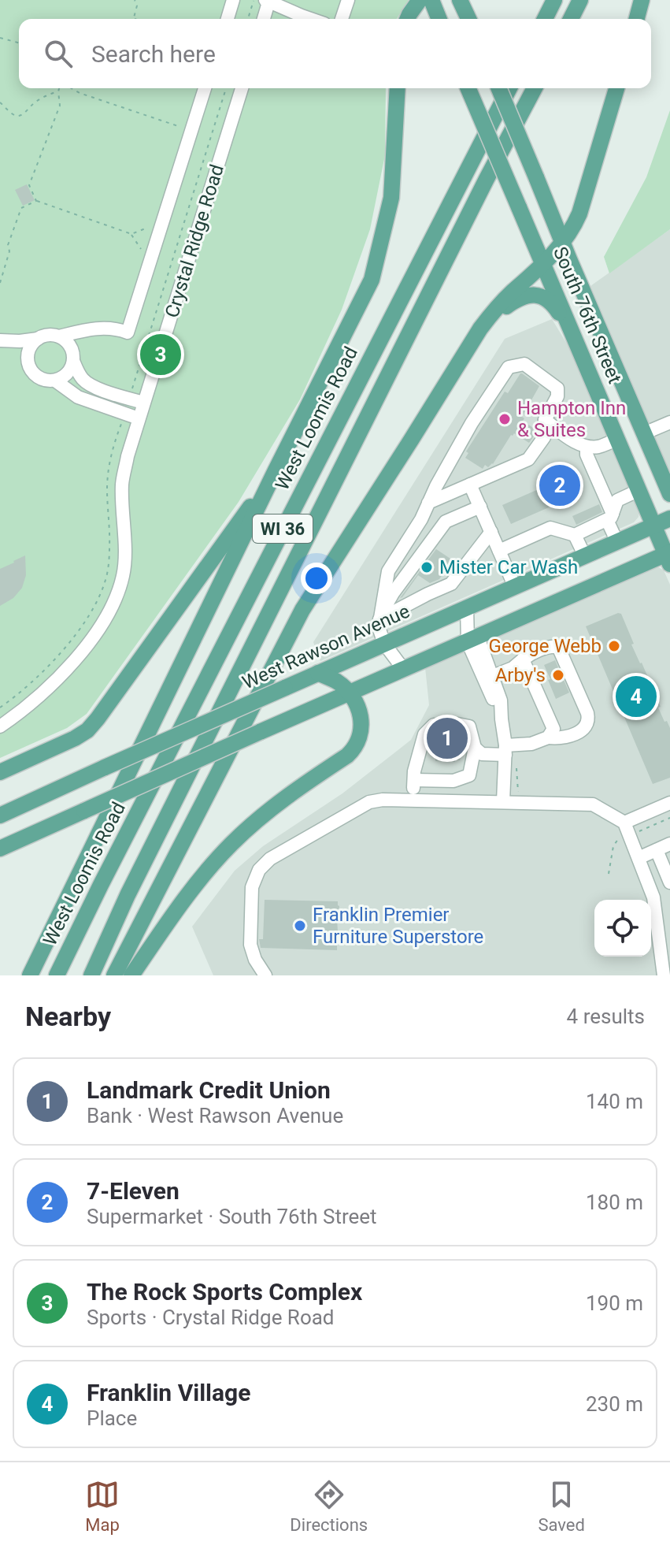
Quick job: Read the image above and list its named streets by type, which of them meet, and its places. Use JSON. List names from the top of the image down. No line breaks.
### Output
{"streets":{"main road":["South 76th Street","West Loomis Road","WI 36","West Rawson Avenue"],"street":["Crystal Ridge Road"]},"crossings":[["South 76th Street","West Rawson Avenue"]],"places":["Hampton Inn & Suites","Mister Car Wash","George Webb","Arby's","Franklin Premier Furniture Superstore"],"page":{"search":"Search here","pins":["3","2","4","1"],"heading":["Nearby","4 results"],"list":[{"mark":"1","name":"Landmark Credit Union","note":"Bank · West Rawson Avenue","value":"140 m"},{"mark":"2","name":"7-Eleven","note":"Supermarket · South 76th Street","value":"180 m"},{"mark":"3","name":"The Rock Sports Complex","note":"Sports · Crystal Ridge Road","value":"190 m"},{"mark":"4","name":"Franklin Village","note":"Place","value":"230 m"}],"nav":["Map","Directions","Saved"]}}
